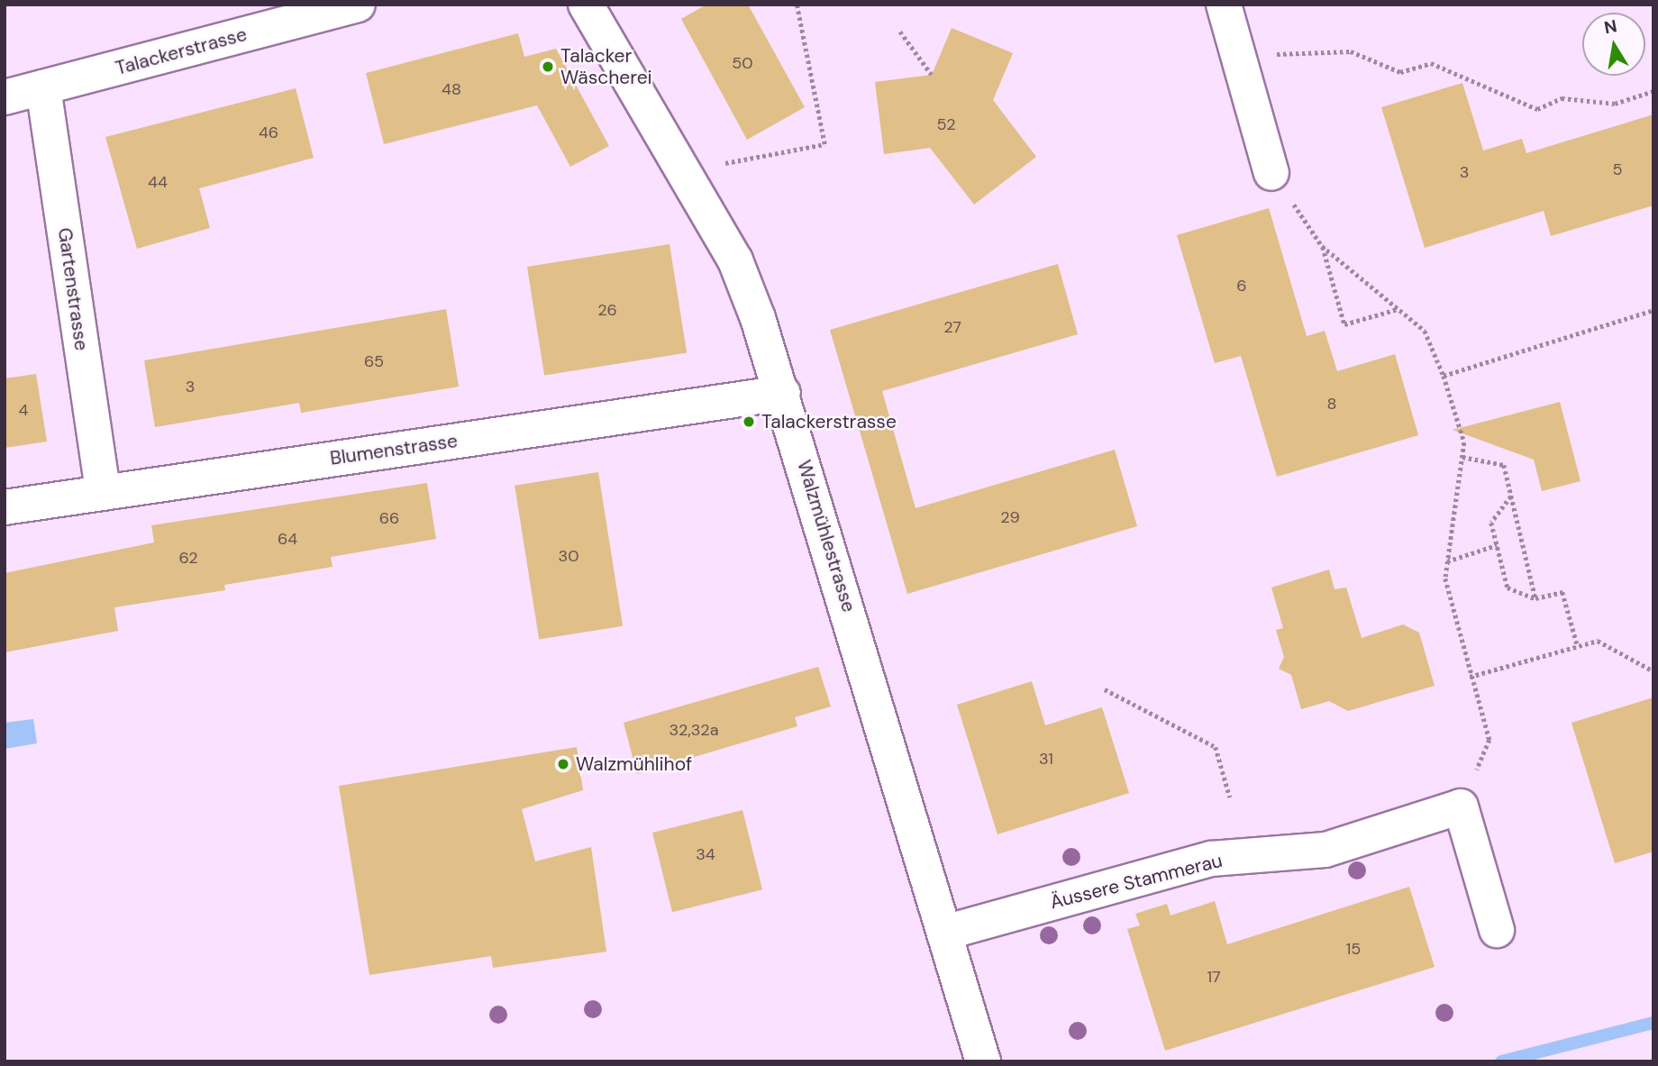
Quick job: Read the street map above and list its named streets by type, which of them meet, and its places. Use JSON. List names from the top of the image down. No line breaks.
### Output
{"streets":{"street":["Talackerstrasse","Gartenstrasse","Blumenstrasse","Walzmühlestrasse","Äussere Stammerau"]},"crossings":[["Talackerstrasse","Gartenstrasse"],["Gartenstrasse","Blumenstrasse"],["Blumenstrasse","Walzmühlestrasse"],["Walzmühlestrasse","Äussere Stammerau"]],"places":["Talacker Wäscherei","Talackerstrasse","Walzmühlihof"],"house_numbers":["50","48","52","46","5","3","44","6","26","27","65","3","8","4","29","66","64","30","62","32,32a","31","34","15","17"],"north":"top"}
